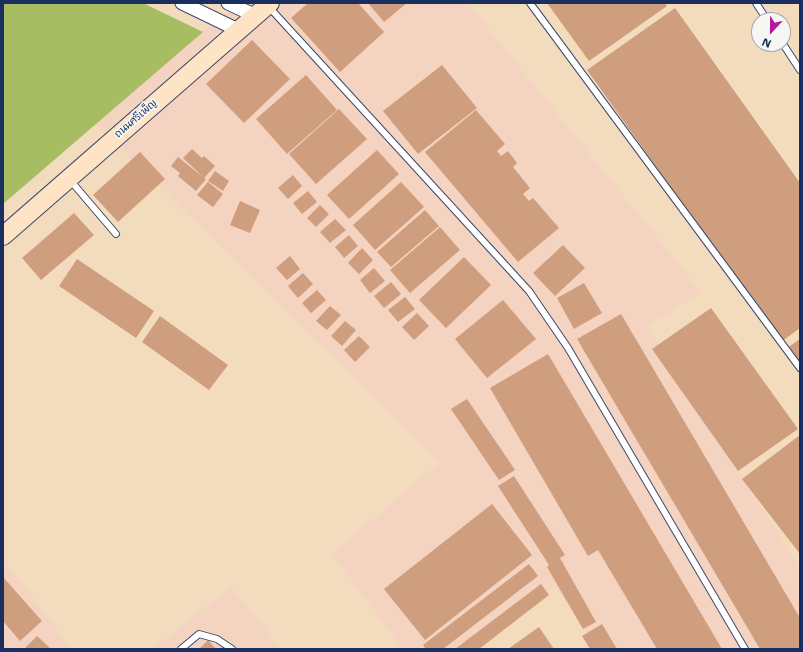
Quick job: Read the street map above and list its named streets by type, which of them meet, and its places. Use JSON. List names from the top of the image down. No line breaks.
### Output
{"streets":{"main road":["ถนนศรีเพ็ญ"]},"north":"bottom"}
